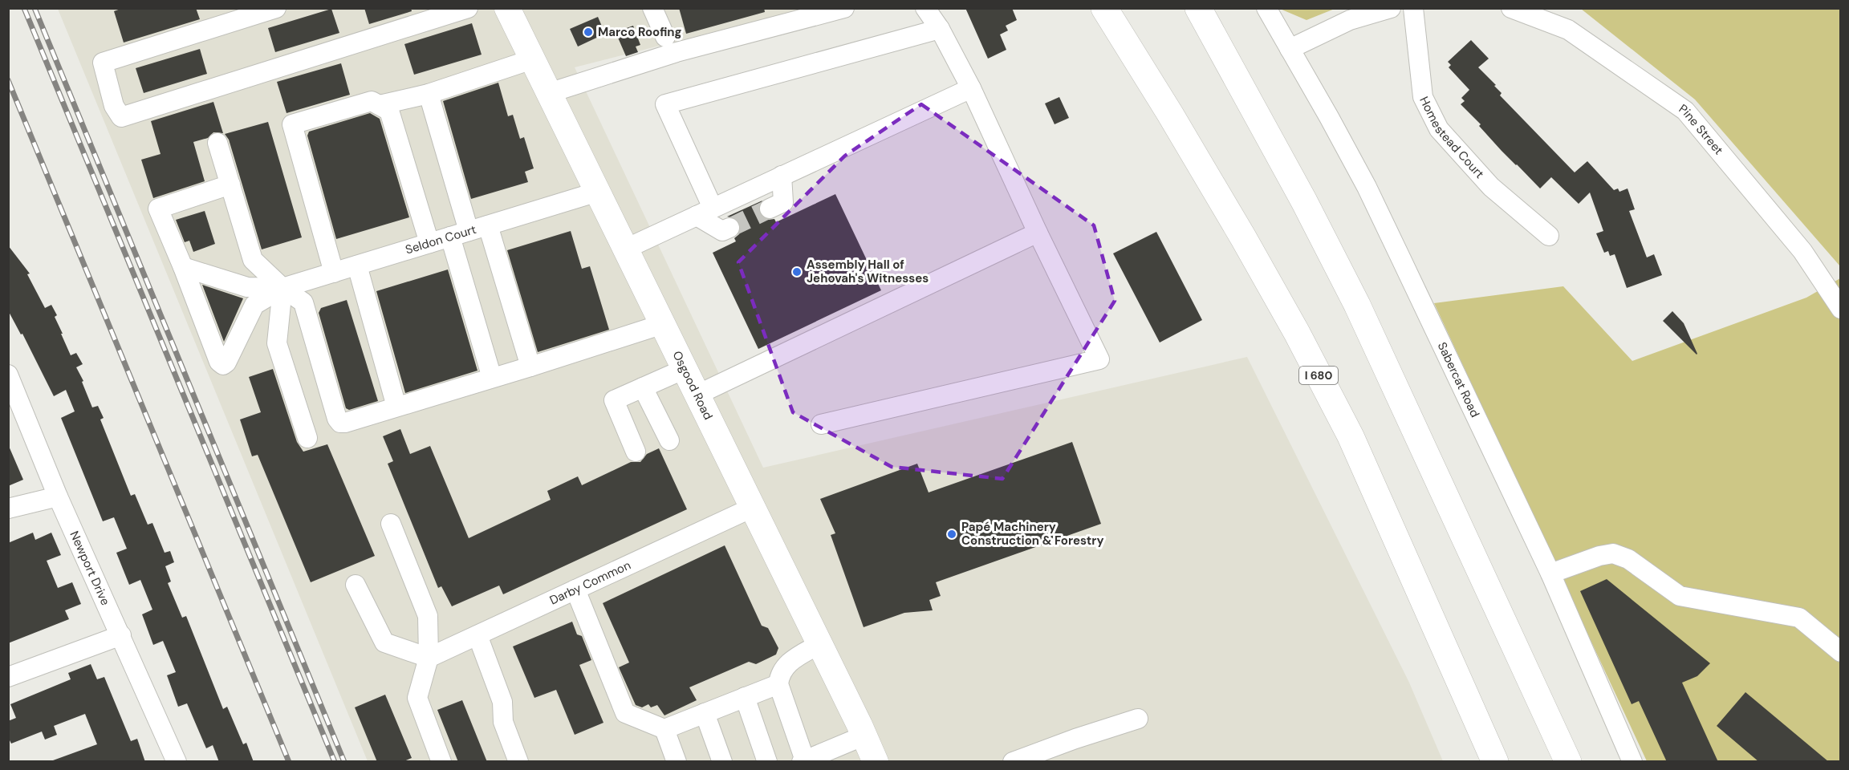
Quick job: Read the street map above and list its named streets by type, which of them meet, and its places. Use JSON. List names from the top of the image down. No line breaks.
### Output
{"streets":{"highway":["I 680"],"main road":["Osgood Road"],"street":["Pine Street","Homestead Court","Seldon Court","Sabercat Road","Newport Drive","Darby Common"]},"crossings":[["Seldon Court","Osgood Road"],["Osgood Road","Darby Common"]],"places":["Marco Roofing","Assembly Hall of Jehovah's Witnesses","Papé Machinery Construction & Forestry"]}
